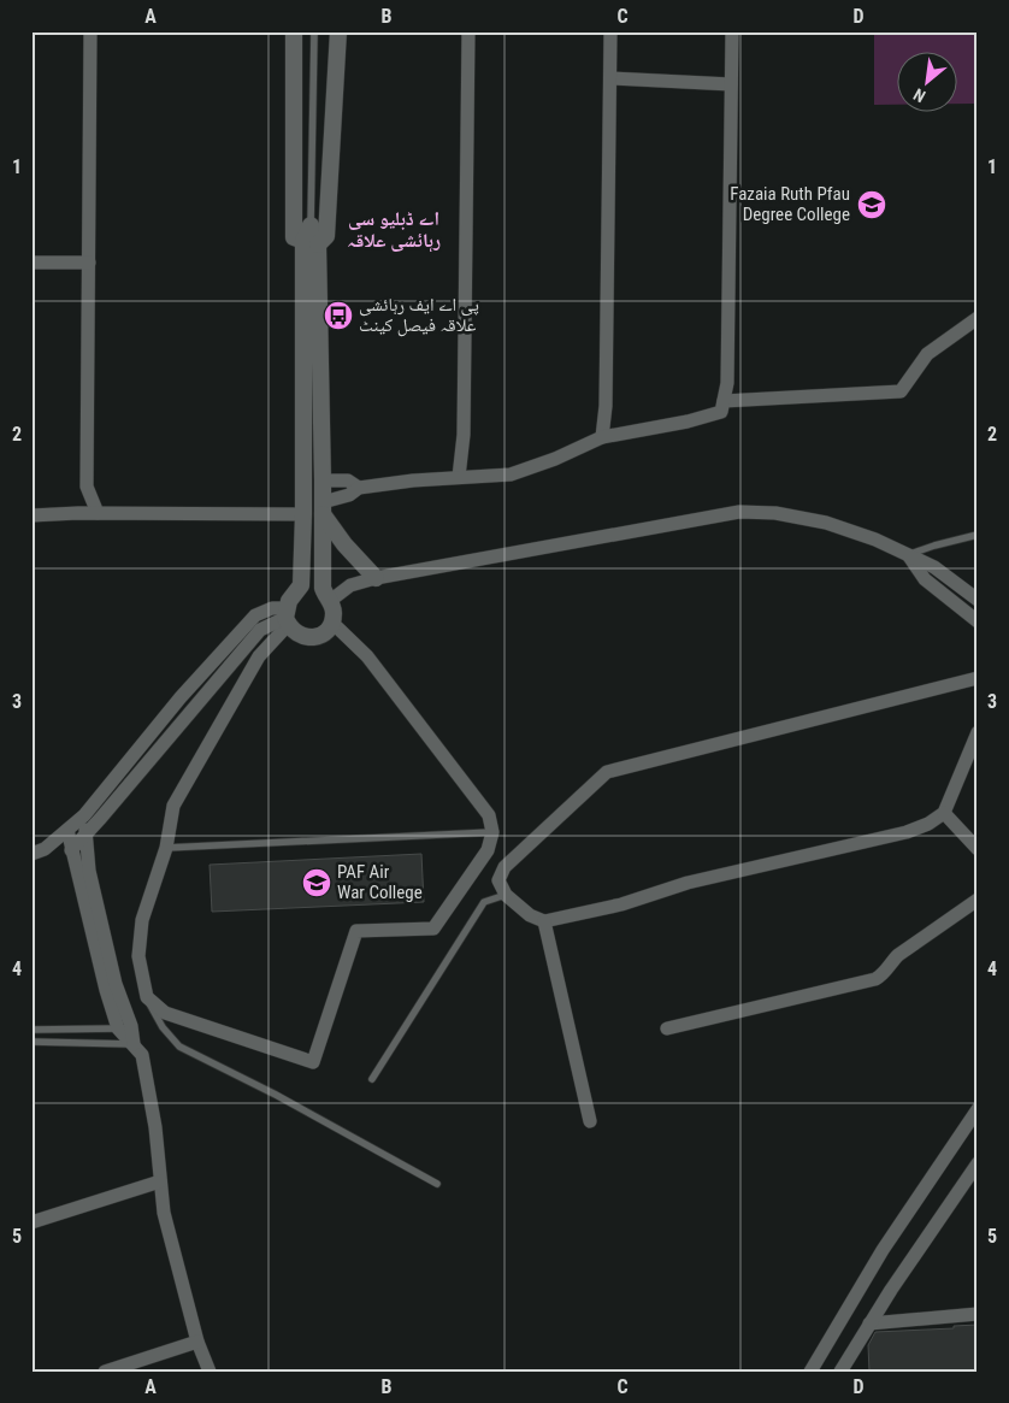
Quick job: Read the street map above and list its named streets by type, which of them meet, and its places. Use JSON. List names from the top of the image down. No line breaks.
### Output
{"districts":["اے ڈبلیو سی رہائشی علاقہ"],"places":{"school or university":["Fazaia Ruth Pfau Degree College","PAF Air War College"],"bus stop":["پی اے ایف رہائشی علاقہ فیصل کینٹ"]},"north":"bottom left","grid":{"columns":["A","B","C","D"],"rows":["1","2","3","4","5"]}}
